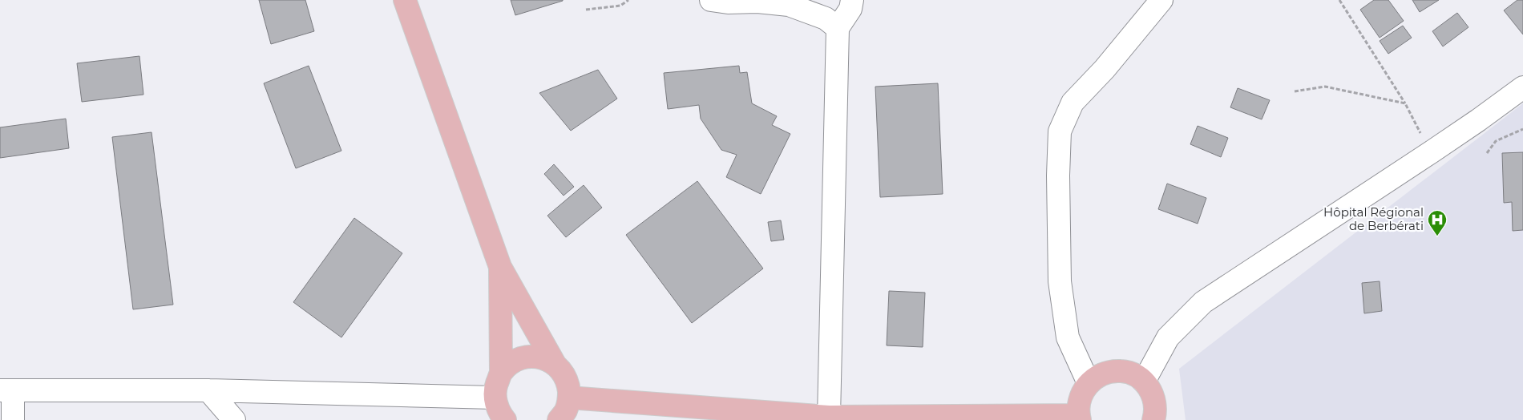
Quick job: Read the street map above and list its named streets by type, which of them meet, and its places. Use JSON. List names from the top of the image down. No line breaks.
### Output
{"places":{"hospital":["Hôpital Régional de Berbérati"]}}
